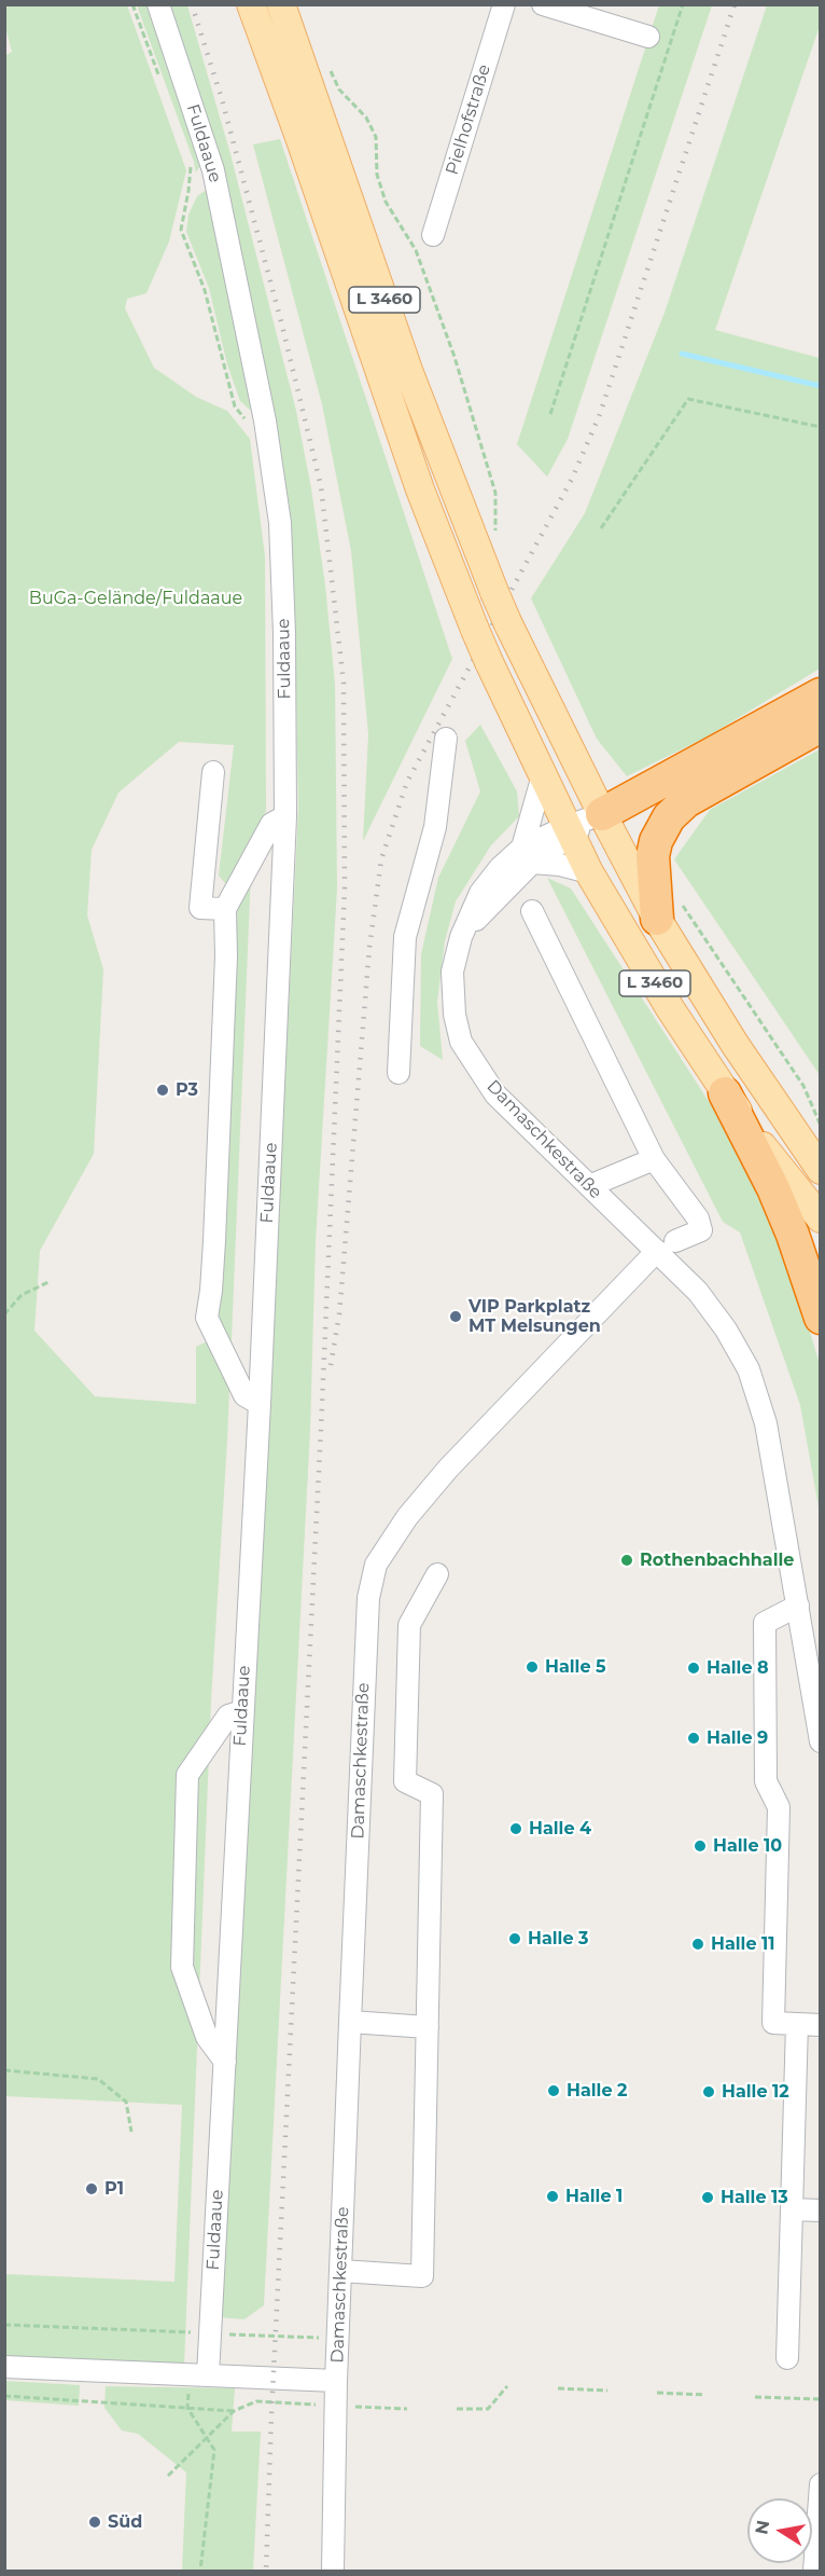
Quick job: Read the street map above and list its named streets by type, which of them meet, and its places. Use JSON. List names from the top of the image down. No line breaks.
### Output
{"streets":{"main road":["L 3460"],"street":["Pielhofstraße","Fuldaaue","Damaschkestraße"]},"crossings":[["Fuldaaue","Damaschkestraße"],["L 3460","Damaschkestraße"]],"parks":["BuGa-Gelände/Fuldaaue"],"places":["P3","VIP Parkplatz MT Melsungen","Rothenbachhalle","Halle 5","Halle 8","Halle 9","Halle 4","Halle 10","Halle 3","Halle 11","Halle 2","Halle 12","P1","Halle 1","Halle 13","Süd"],"north":"left"}
